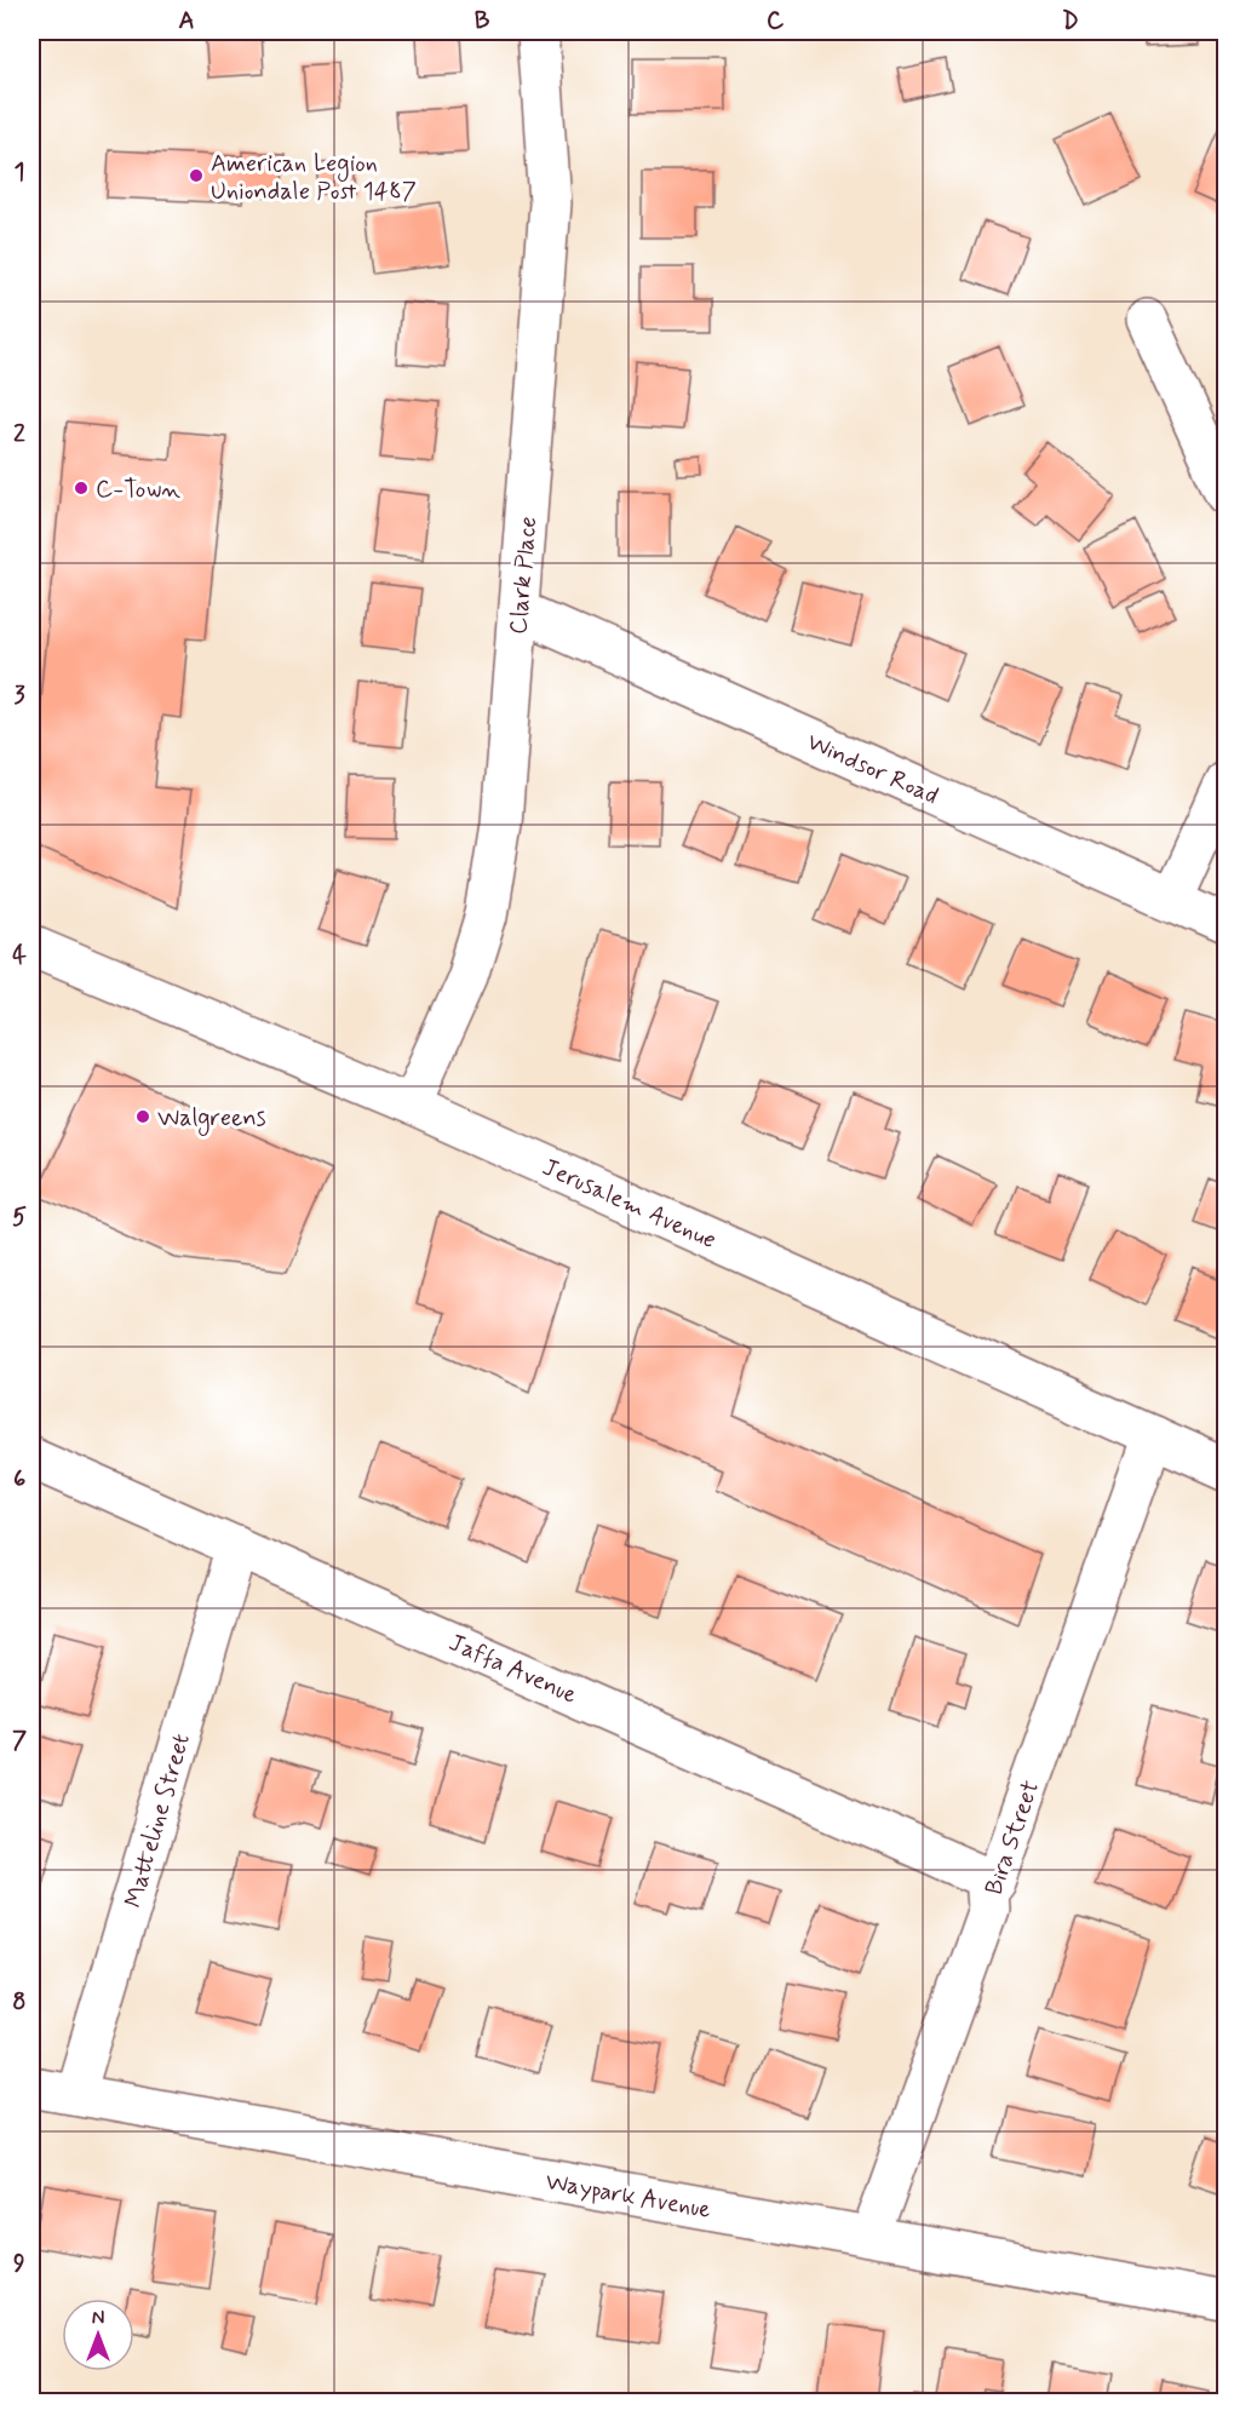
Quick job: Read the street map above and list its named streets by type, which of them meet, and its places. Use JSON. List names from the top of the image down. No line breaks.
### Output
{"streets":{"street":["Clark Place","Windsor Road","Jerusalem Avenue","Jaffa Avenue","Matteline Street","Bira Street","Waypark Avenue"]},"crossings":[["Clark Place","Windsor Road"],["Clark Place","Jerusalem Avenue"],["Jerusalem Avenue","Bira Street"],["Jaffa Avenue","Matteline Street"],["Jaffa Avenue","Bira Street"],["Matteline Street","Waypark Avenue"],["Bira Street","Waypark Avenue"]],"places":["American Legion Uniondale Post 1487","C-Town","Walgreens"],"north":"top","grid":{"columns":["A","B","C","D"],"rows":["1","2","3","4","5","6","7","8","9"]}}
